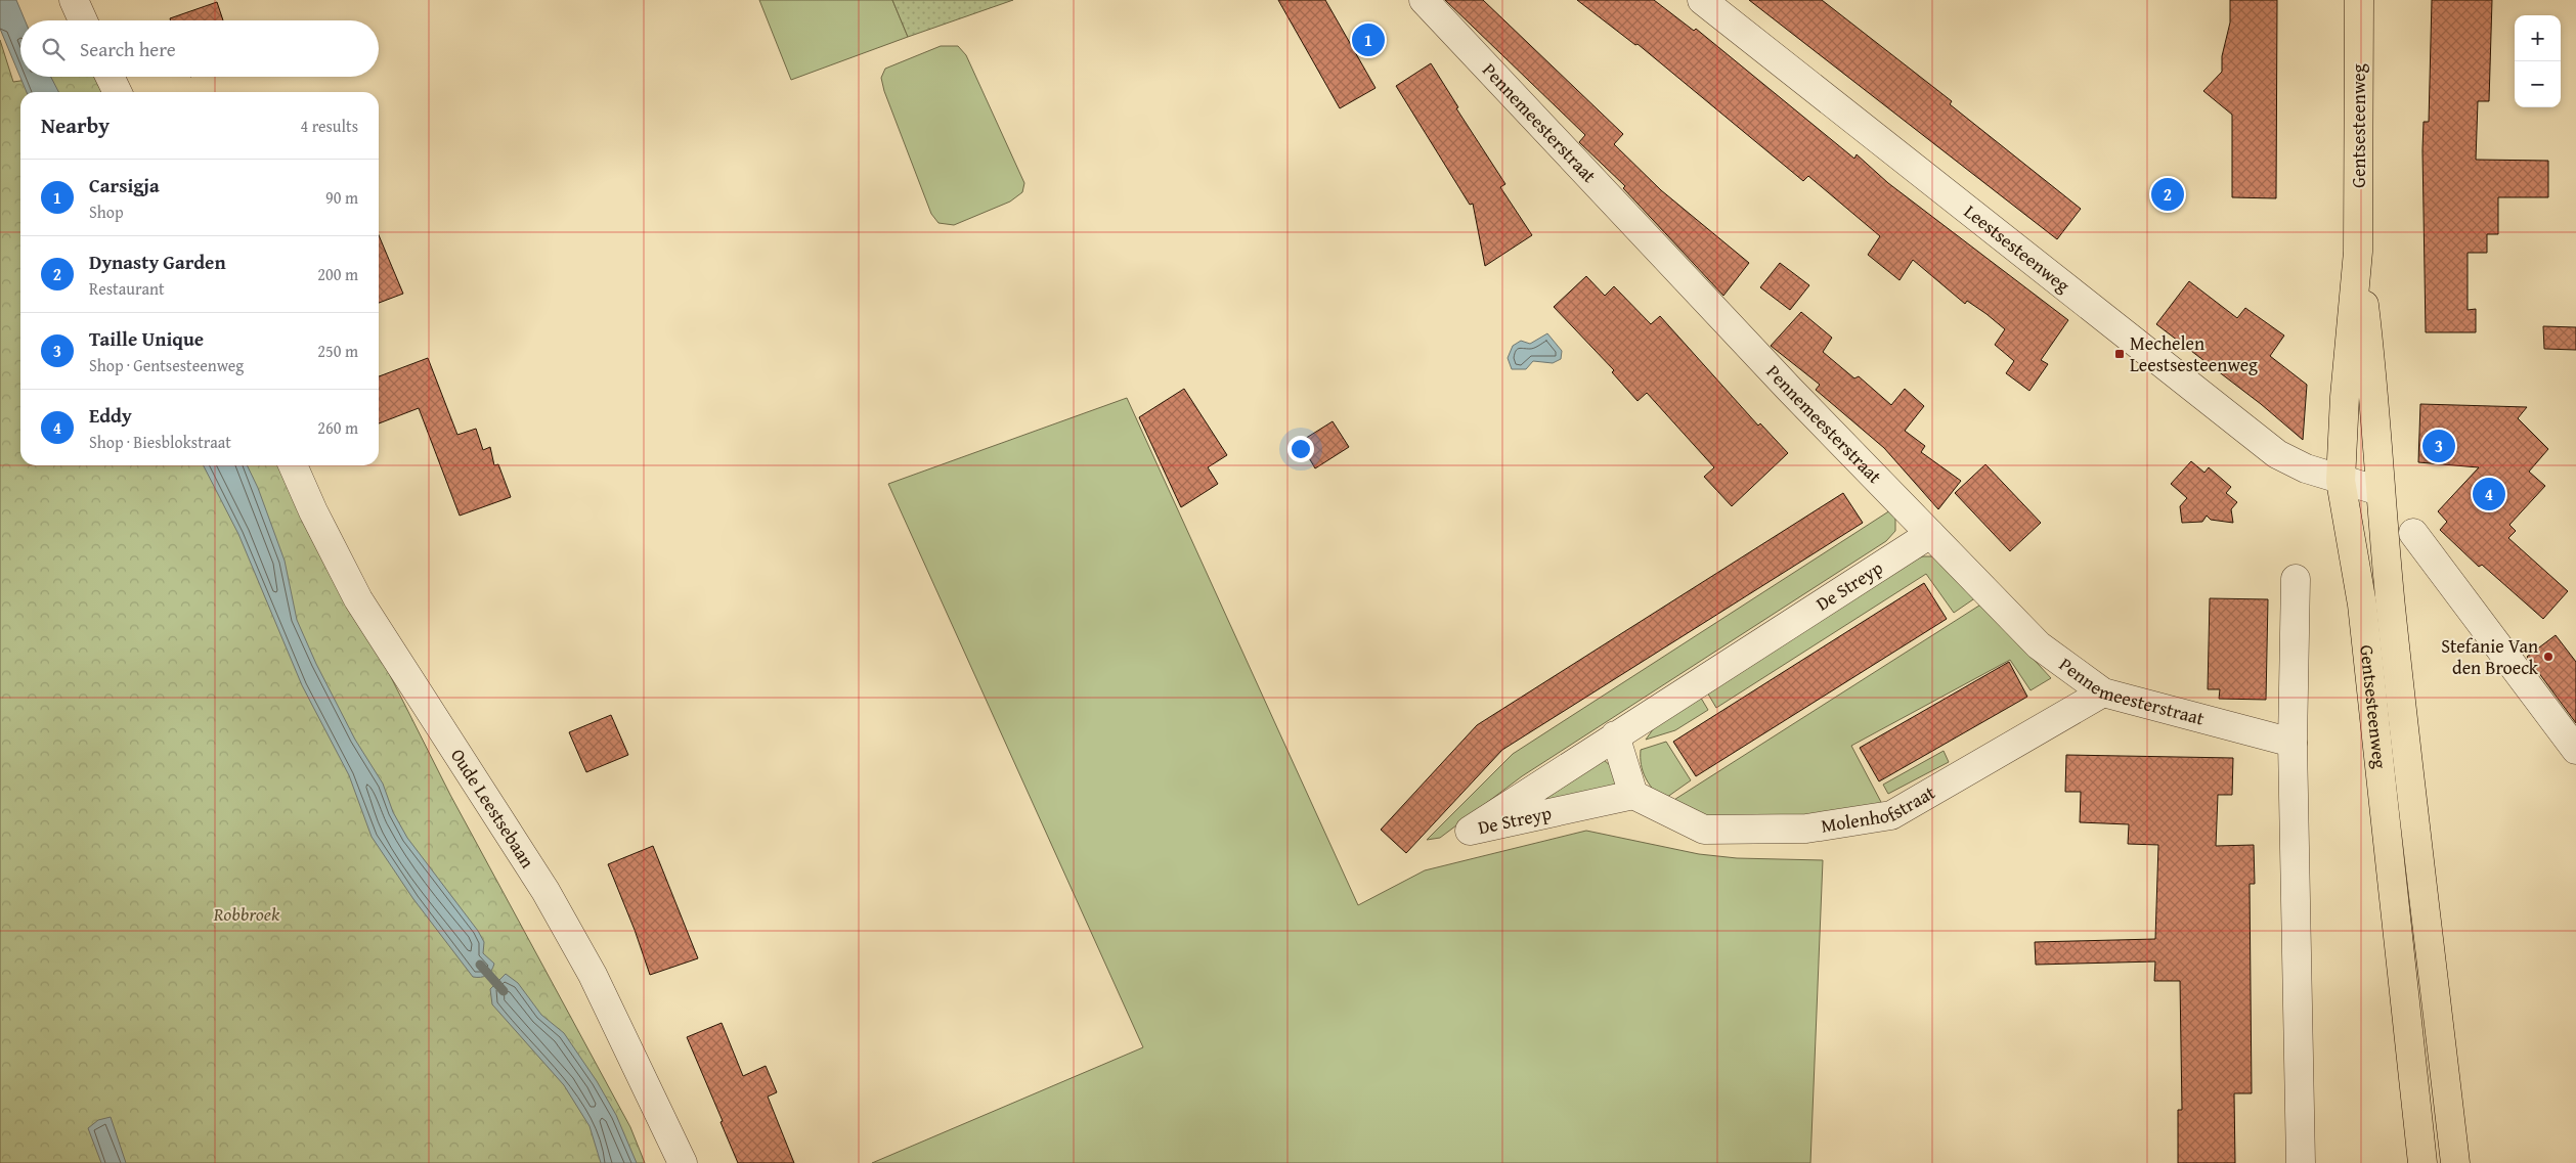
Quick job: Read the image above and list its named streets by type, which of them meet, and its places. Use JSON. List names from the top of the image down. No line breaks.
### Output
{"streets":{"main road":["Gentsesteenweg"],"street":["Pennemeesterstraat","Leestsesteenweg","De Streyp","Molenhofstraat","Oude Leestsebaan"]},"crossings":[["Pennemeesterstraat","De Streyp"],["Pennemeesterstraat","Molenhofstraat"],["Gentsesteenweg","Leestsesteenweg"],["De Streyp","Molenhofstraat"]],"parks":["Robbroek"],"places":{"transit":["Mechelen Leestsesteenweg"],"other":["Stefanie Van den Broeck"]},"page":{"map_buttons":["+","−"],"search":"Search here","pins":["1","2","3","4"],"heading":["Nearby","4 results"],"list":[{"mark":"1","name":"Carsigja","note":"Shop","value":"90 m"},{"mark":"2","name":"Dynasty Garden","note":"Restaurant","value":"200 m"},{"mark":"3","name":"Taille Unique","note":"Shop · Gentsesteenweg","value":"250 m"},{"mark":"4","name":"Eddy","note":"Shop · Biesblokstraat","value":"260 m"}]}}
